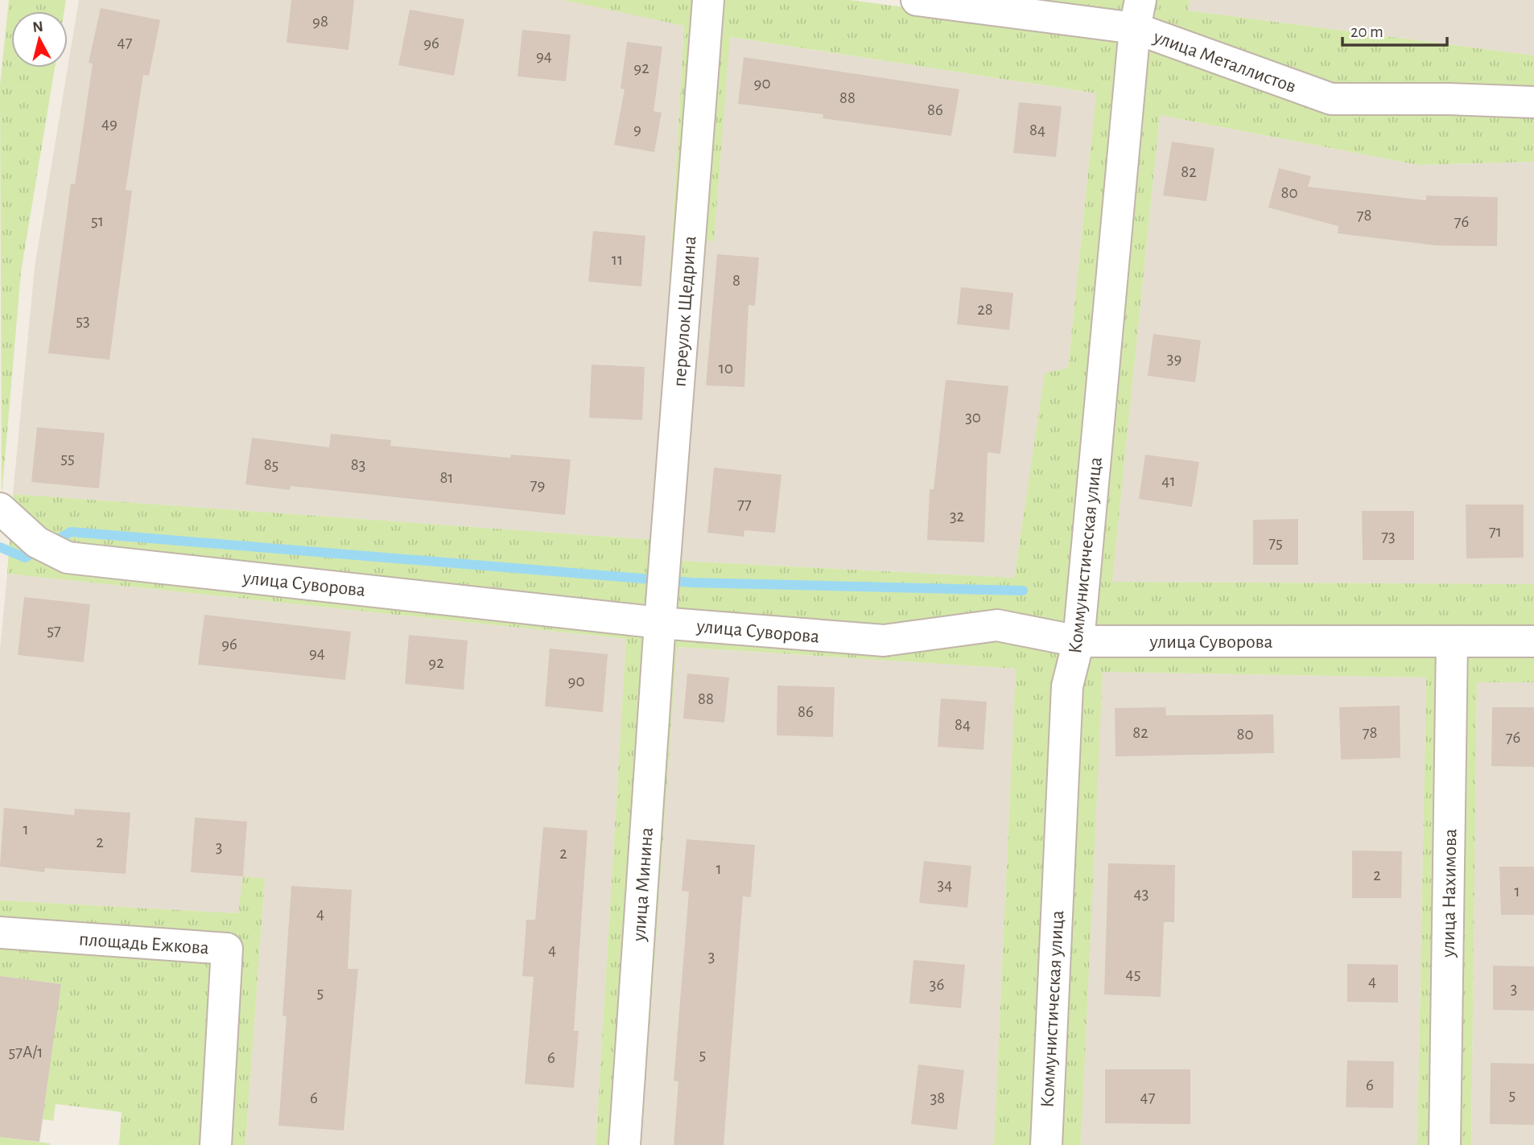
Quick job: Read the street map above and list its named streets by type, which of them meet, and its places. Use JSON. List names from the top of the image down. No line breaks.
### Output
{"streets":{"street":["улица Металлистов","переулок Щедрина","Коммунистическая улица","улица Суворова","улица Минина","улица Нахимова","площадь Ежкова"]},"crossings":[["улица Металлистов","Коммунистическая улица"],["переулок Щедрина","улица Суворова"],["переулок Щедрина","улица Минина"],["Коммунистическая улица","улица Суворова"],["улица Суворова","улица Минина"],["улица Суворова","улица Нахимова"]],"house_numbers":["98","47","96","94","92","90","88","86","49","9","84","82","80","78","51","76","11","8","28","53","39","10","30","55","85","83","81","41","79","77","32","71","73","75","57","96","94","92","90","88","86","84","82","78","80","76","1","2","3","2","1","2","34","1","43","4","4","3","45","4","36","3","5","57А/1","5","6","6","5","47","6","38"],"scale_bar":"20 m","north":"top"}
